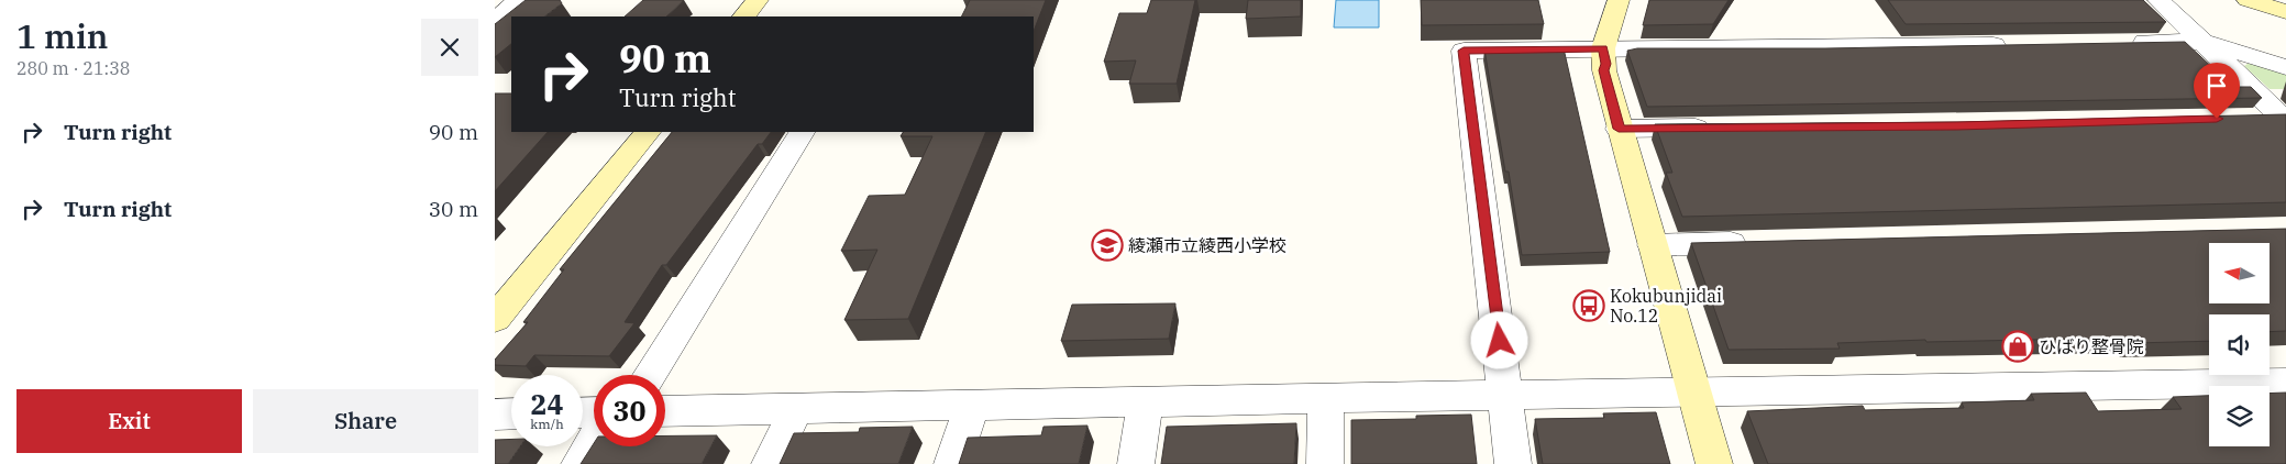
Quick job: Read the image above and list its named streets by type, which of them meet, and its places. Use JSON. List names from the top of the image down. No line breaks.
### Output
{"places":{"school or university":["綾瀬市立綾西小学校"],"bus stop":["Kokubunjidai No.12"],"shop":["ひばり整骨院"]},"north":"left","page":{"heading":["1 min","280 m · 21:38"],"turn":["90 m","Turn right"],"list":[{"name":"Turn right","value":"90 m"},{"name":"Turn right","value":"30 m"}],"speed":"24 km/h","limit":"30","buttons":["Exit","Share"]}}
